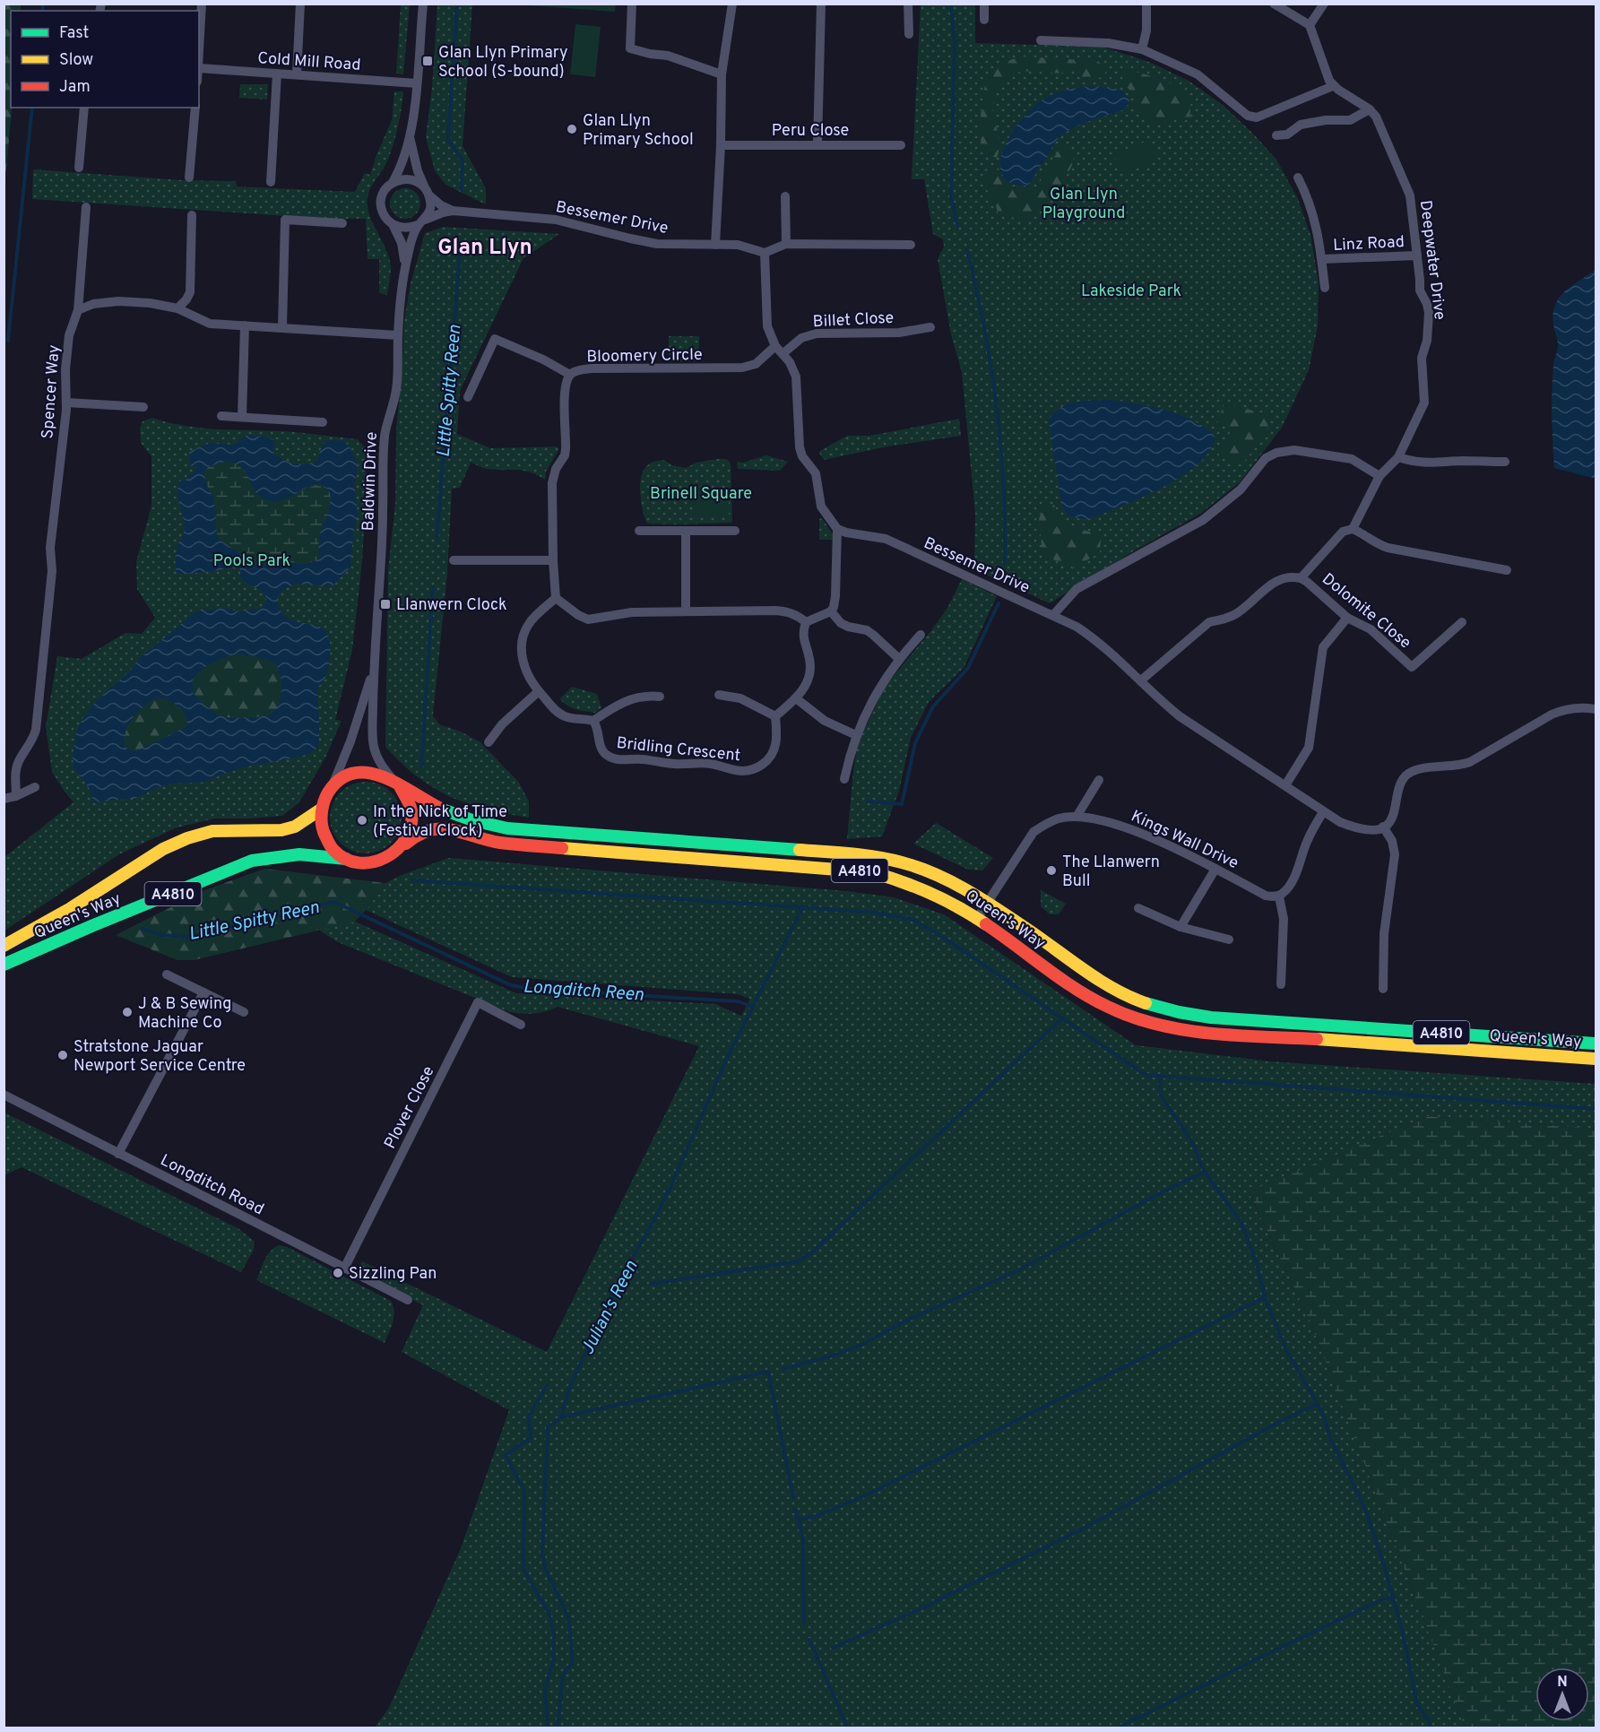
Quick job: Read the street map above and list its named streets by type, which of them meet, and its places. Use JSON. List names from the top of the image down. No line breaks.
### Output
{"streets":{"main road":["A4810","Queen's Way"],"street":["Cold Mill Road","Peru Close","Bessemer Drive","Linz Road","Deepwater Drive","Billet Close","Bloomery Circle","Spencer Way","Baldwin Drive","Dolomite Close","Bridling Crescent","Kings Wall Drive","Plover Close","Longditch Road"]},"crossings":[["Linz Road","Deepwater Drive"],["Deepwater Drive","Dolomite Close"],["Kings Wall Drive","Queen's Way"],["Plover Close","Longditch Road"]],"districts":["Glan Llyn"],"water":["Little Spitty Reen","Longditch Reen","Julian's Reen"],"parks":["Glan Llyn Playground","Lakeside Park","Brinell Square","Pools Park"],"places":{"transit":["Glan Llyn Primary School (S-bound)","Llanwern Clock"],"other":["Glan Llyn Primary School","In the Nick of Time (Festival Clock)","The Llanwern Bull","J & B Sewing Machine Co","Stratstone Jaguar Newport Service Centre","Sizzling Pan"]},"legend":["Fast","Slow","Jam"],"north":"top"}
